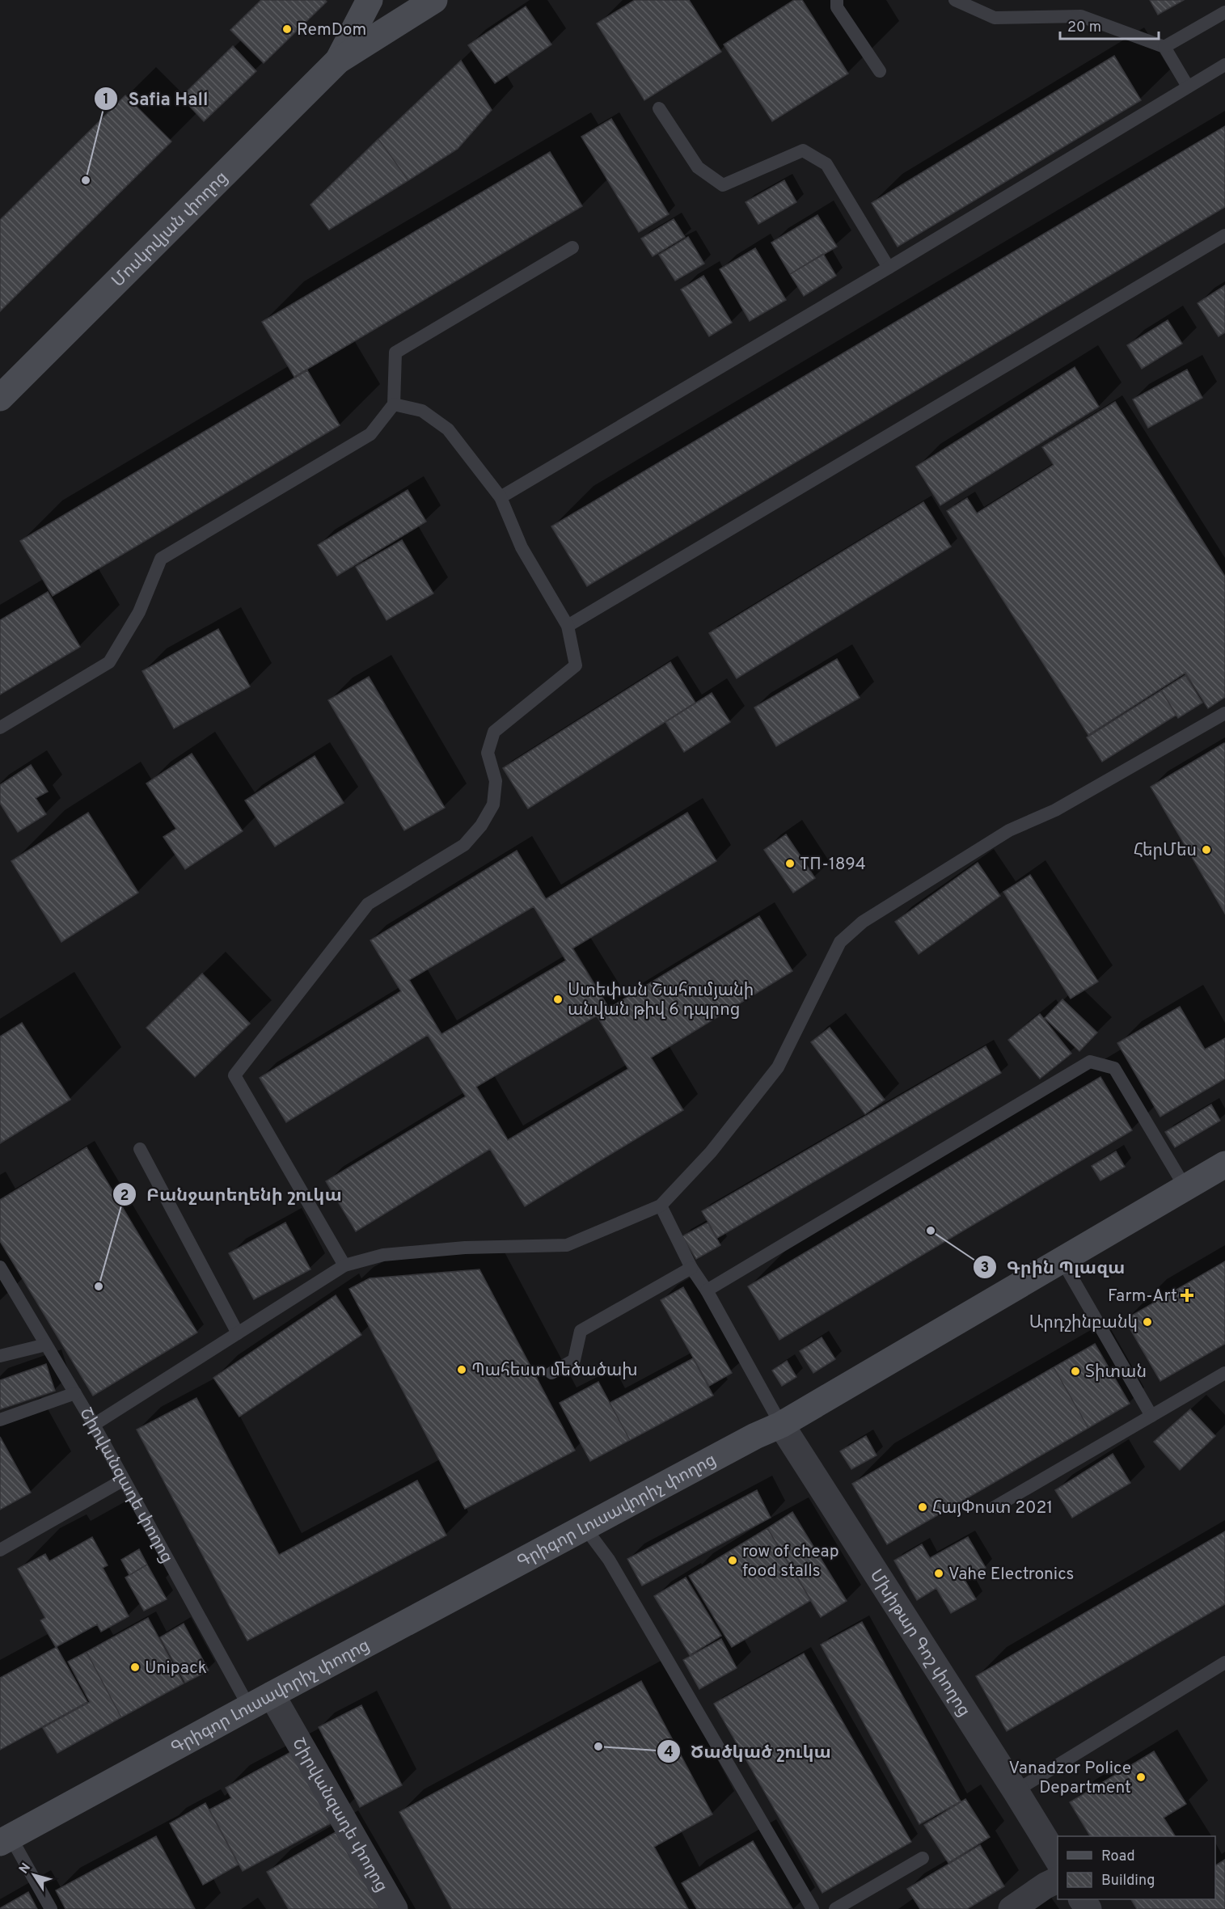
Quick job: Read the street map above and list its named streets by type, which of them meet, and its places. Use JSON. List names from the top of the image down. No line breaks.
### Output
{"streets":{"street":["Մոսկովյան փողոց","Շիրվանզադե փողոց","Գրիգոր Լուսավորիչ փողոց","Մխիթար Գոշ փողոց"]},"crossings":[["Շիրվանզադե փողոց","Գրիգոր Լուսավորիչ փողոց"],["Գրիգոր Լուսավորիչ փողոց","Մխիթար Գոշ փողոց"]],"places":{"other":["RemDom","Safia Hall","ՀերՄես","ТП-1894","Ստեփան Շահումյանի անվան թիվ 6 դպրոց","Գրին Պլազա","Բանջարեղենի շուկա","Արդշինբանկ","Պահեստ մեծածախ","Տիտան","ՀայՓոստ 2021","row of cheap food stalls","Vahe Electronics","Unipack","Ծածկած շուկա","Vanadzor Police Department"],"health":["Farm-Art"]},"legend":["Road","Building"],"scale_bar":"20 m","north":"top left"}
